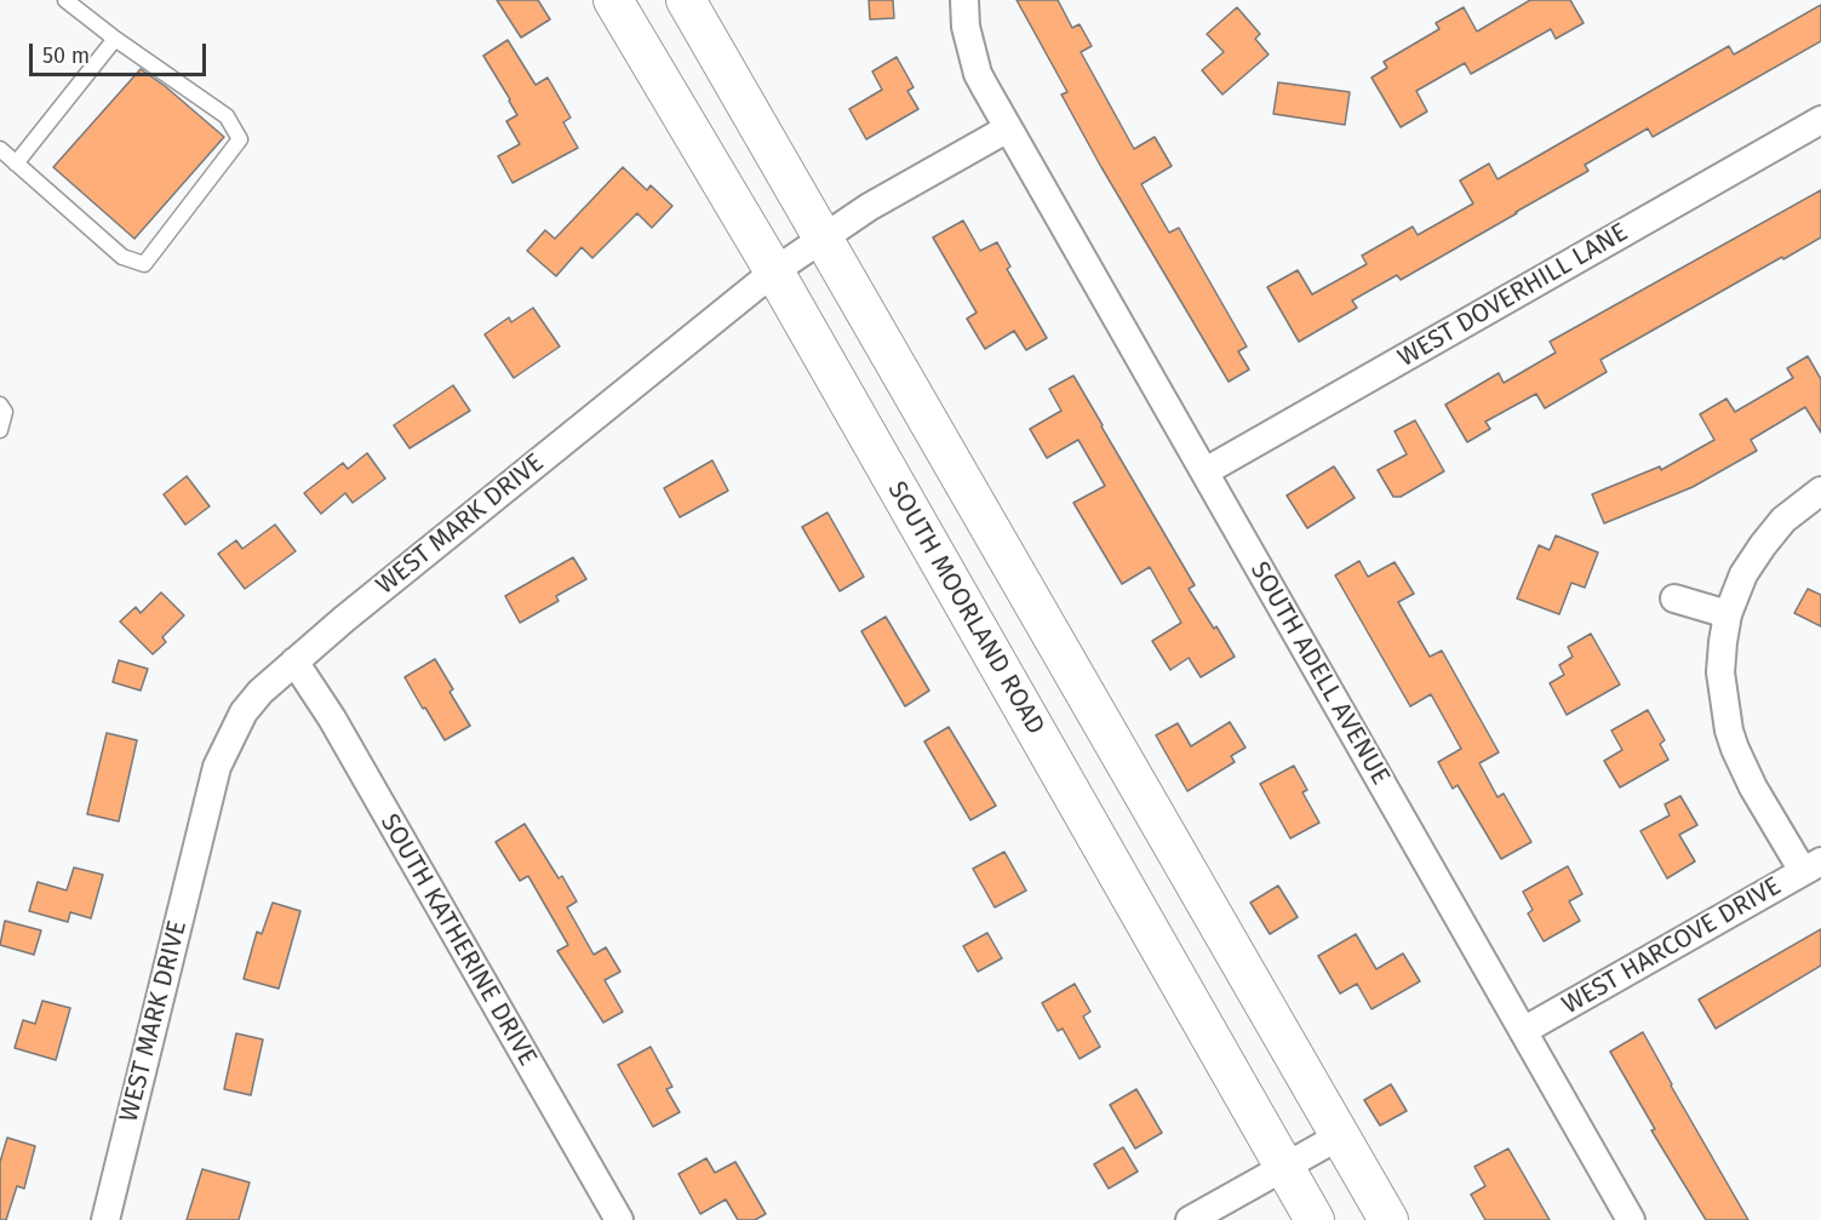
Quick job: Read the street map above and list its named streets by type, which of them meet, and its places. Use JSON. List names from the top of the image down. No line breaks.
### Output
{"streets":{"main road":["SOUTH MOORLAND ROAD"],"street":["WEST DOVERHILL LANE","WEST MARK DRIVE","SOUTH ADELL AVENUE","SOUTH KATHERINE DRIVE","WEST HARCOVE DRIVE"]},"crossings":[["WEST DOVERHILL LANE","SOUTH ADELL AVENUE"],["WEST MARK DRIVE","SOUTH MOORLAND ROAD"],["WEST MARK DRIVE","SOUTH ADELL AVENUE"],["WEST MARK DRIVE","SOUTH KATHERINE DRIVE"],["SOUTH ADELL AVENUE","WEST HARCOVE DRIVE"]],"scale_bar":"50 m"}
